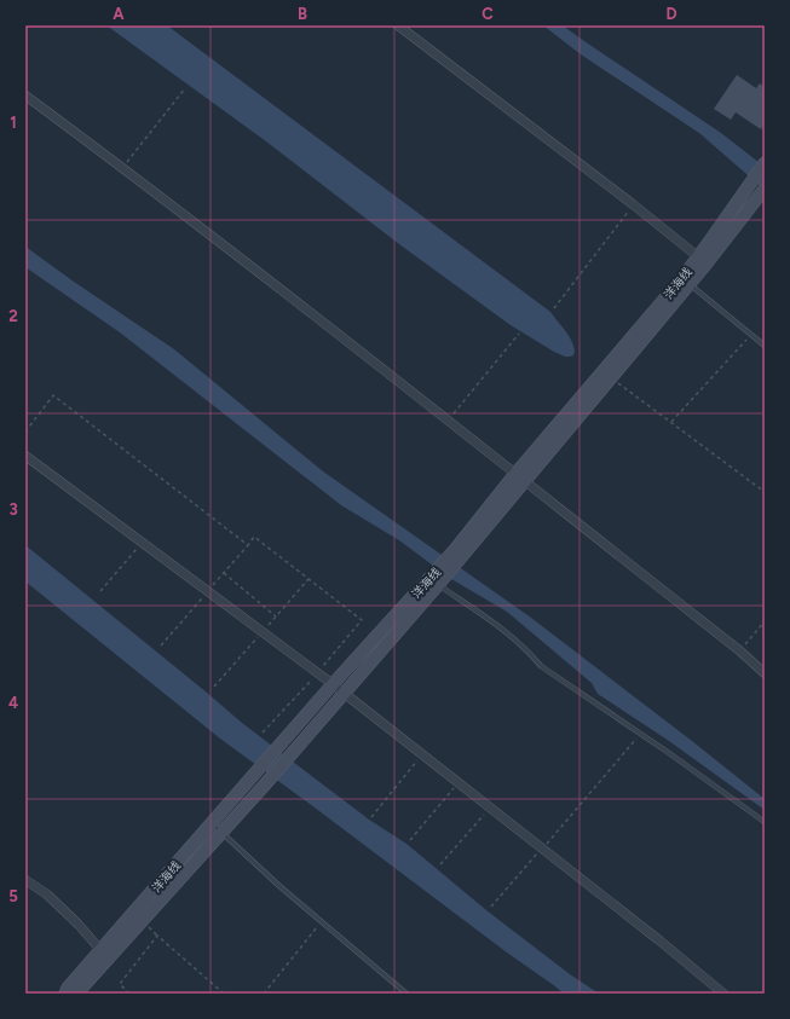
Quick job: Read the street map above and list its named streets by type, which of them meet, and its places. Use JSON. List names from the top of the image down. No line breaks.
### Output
{"streets":{"main road":["洋海线"]},"grid":{"columns":["A","B","C","D"],"rows":["1","2","3","4","5"]}}
